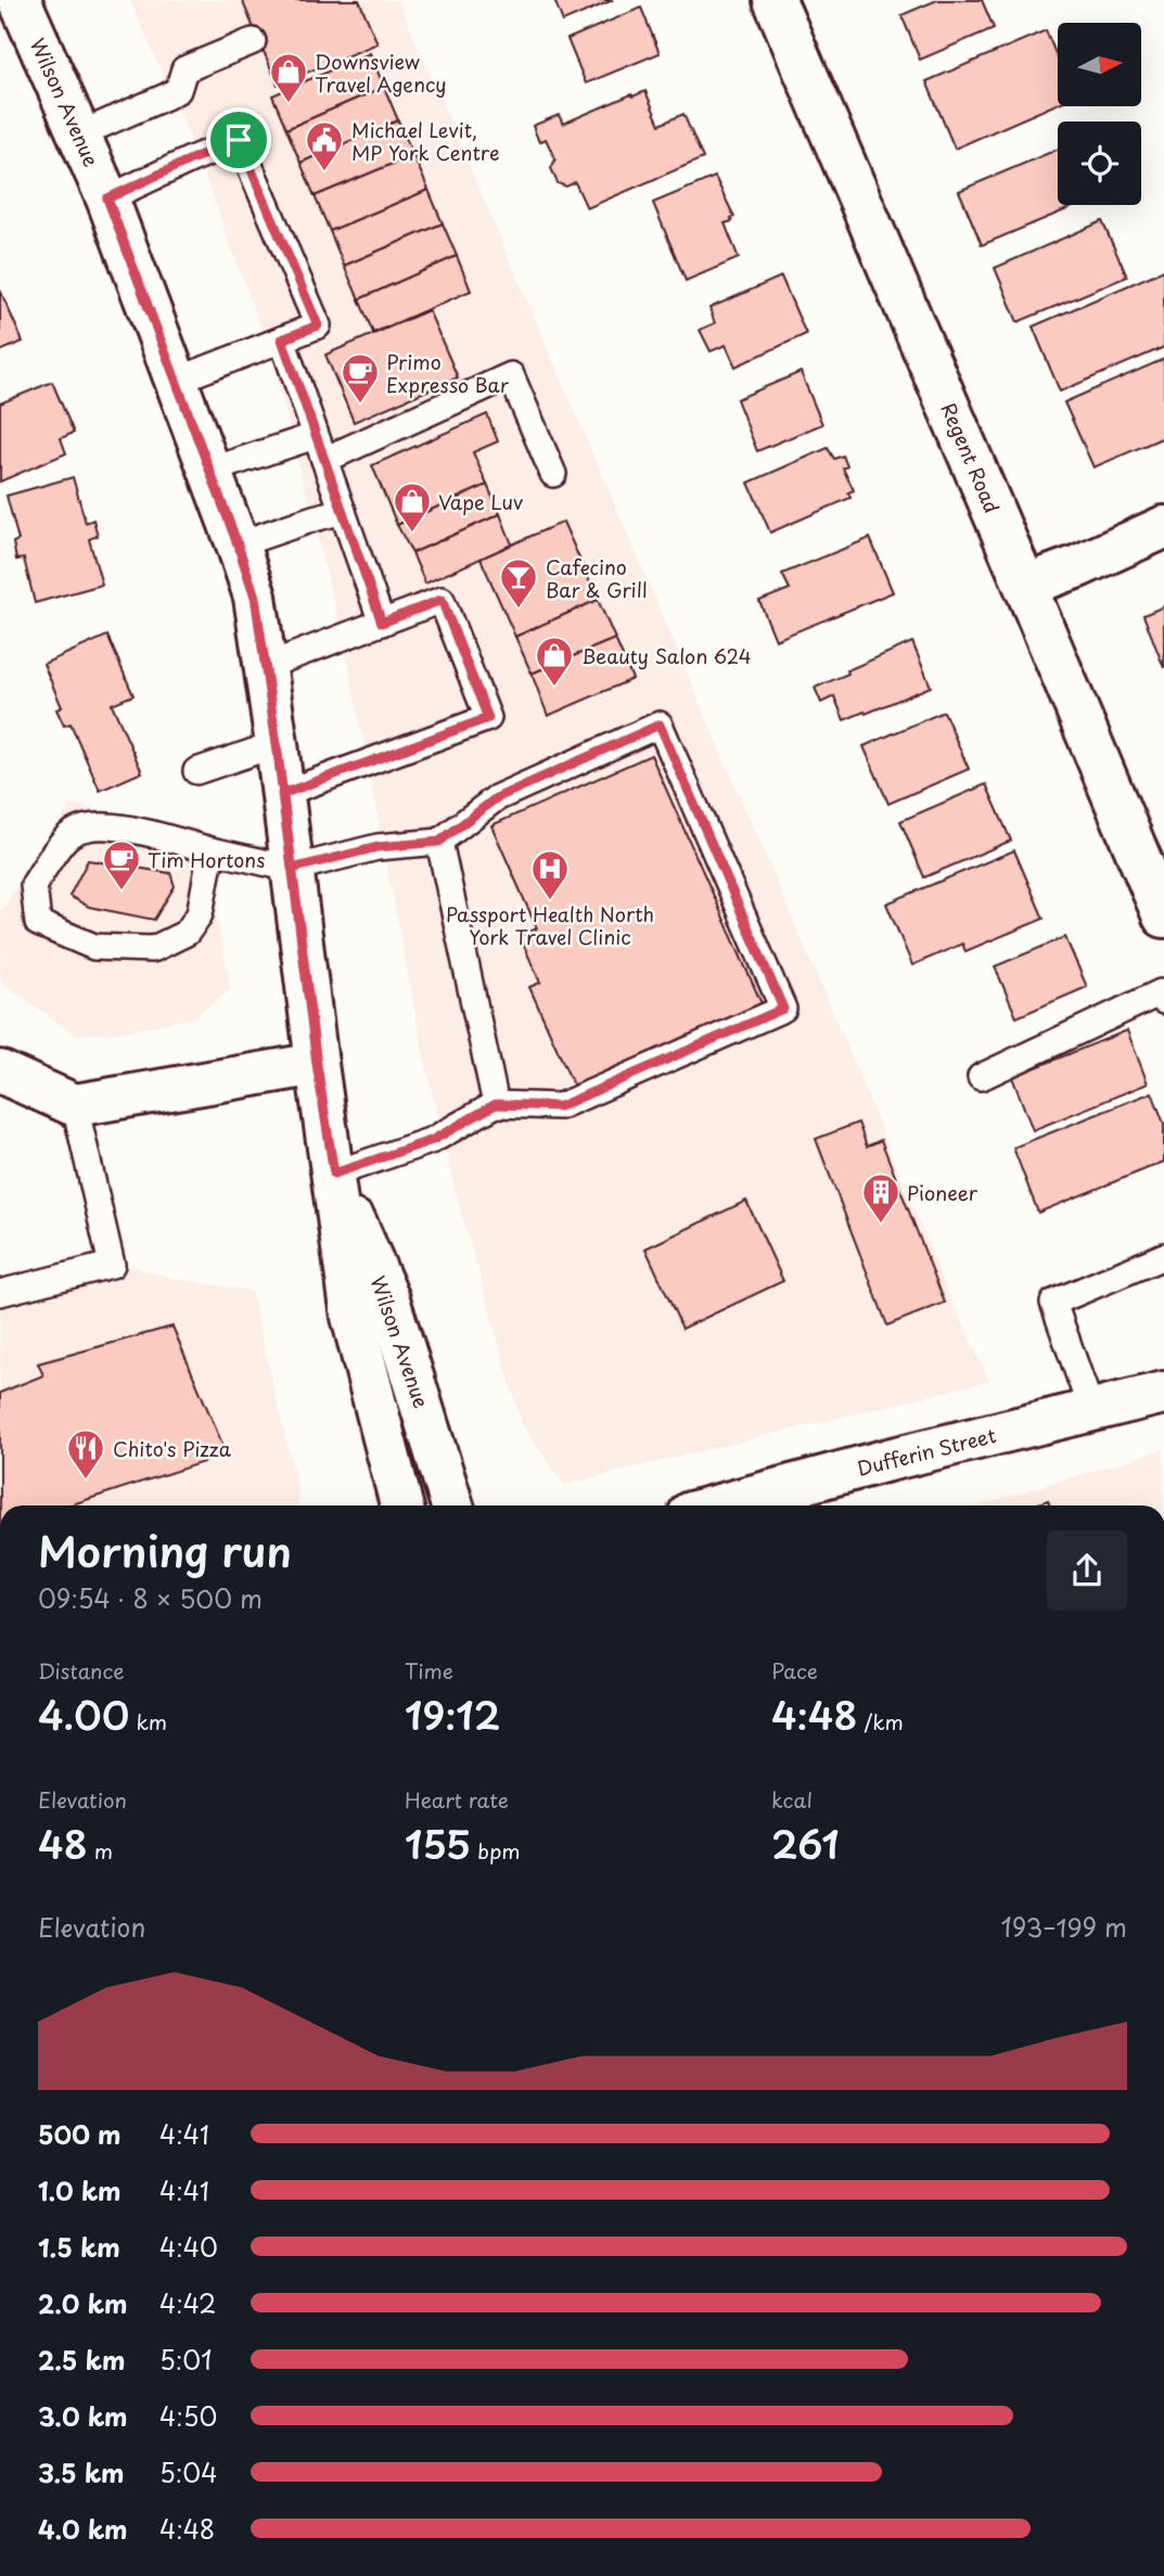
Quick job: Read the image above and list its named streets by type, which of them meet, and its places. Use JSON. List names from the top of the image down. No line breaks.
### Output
{"streets":{"main road":["Wilson Avenue","Regent Road","Dufferin Street"]},"places":{"shop":["Downsview Travel Agency","Vape Luv","Beauty Salon 624"],"public building":["Michael Levit, MP York Centre"],"cafe":["Primo Expresso Bar","Tim Hortons"],"bar":["Cafecino Bar & Grill"],"hospital":["Passport Health North York Travel Clinic"],"building":["Pioneer"],"restaurant":["Chito's Pizza"]},"north":"right","page":{"heading":["Morning run","09:54 · 8 × 500 m"],"stats":[["Distance","4.00 km"],["Time","19:12"],["Pace","4:48 /km"],["Elevation","48 m"],["Heart rate","155 bpm"],["kcal","261"]],"chart":["Elevation","193–199 m"],"list":[{"name":"500 m","note":"4:41"},{"name":"1.0 km","note":"4:41"},{"name":"1.5 km","note":"4:40"},{"name":"2.0 km","note":"4:42"},{"name":"2.5 km","note":"5:01"},{"name":"3.0 km","note":"4:50"},{"name":"3.5 km","note":"5:04"},{"name":"4.0 km","note":"4:48"}]}}
